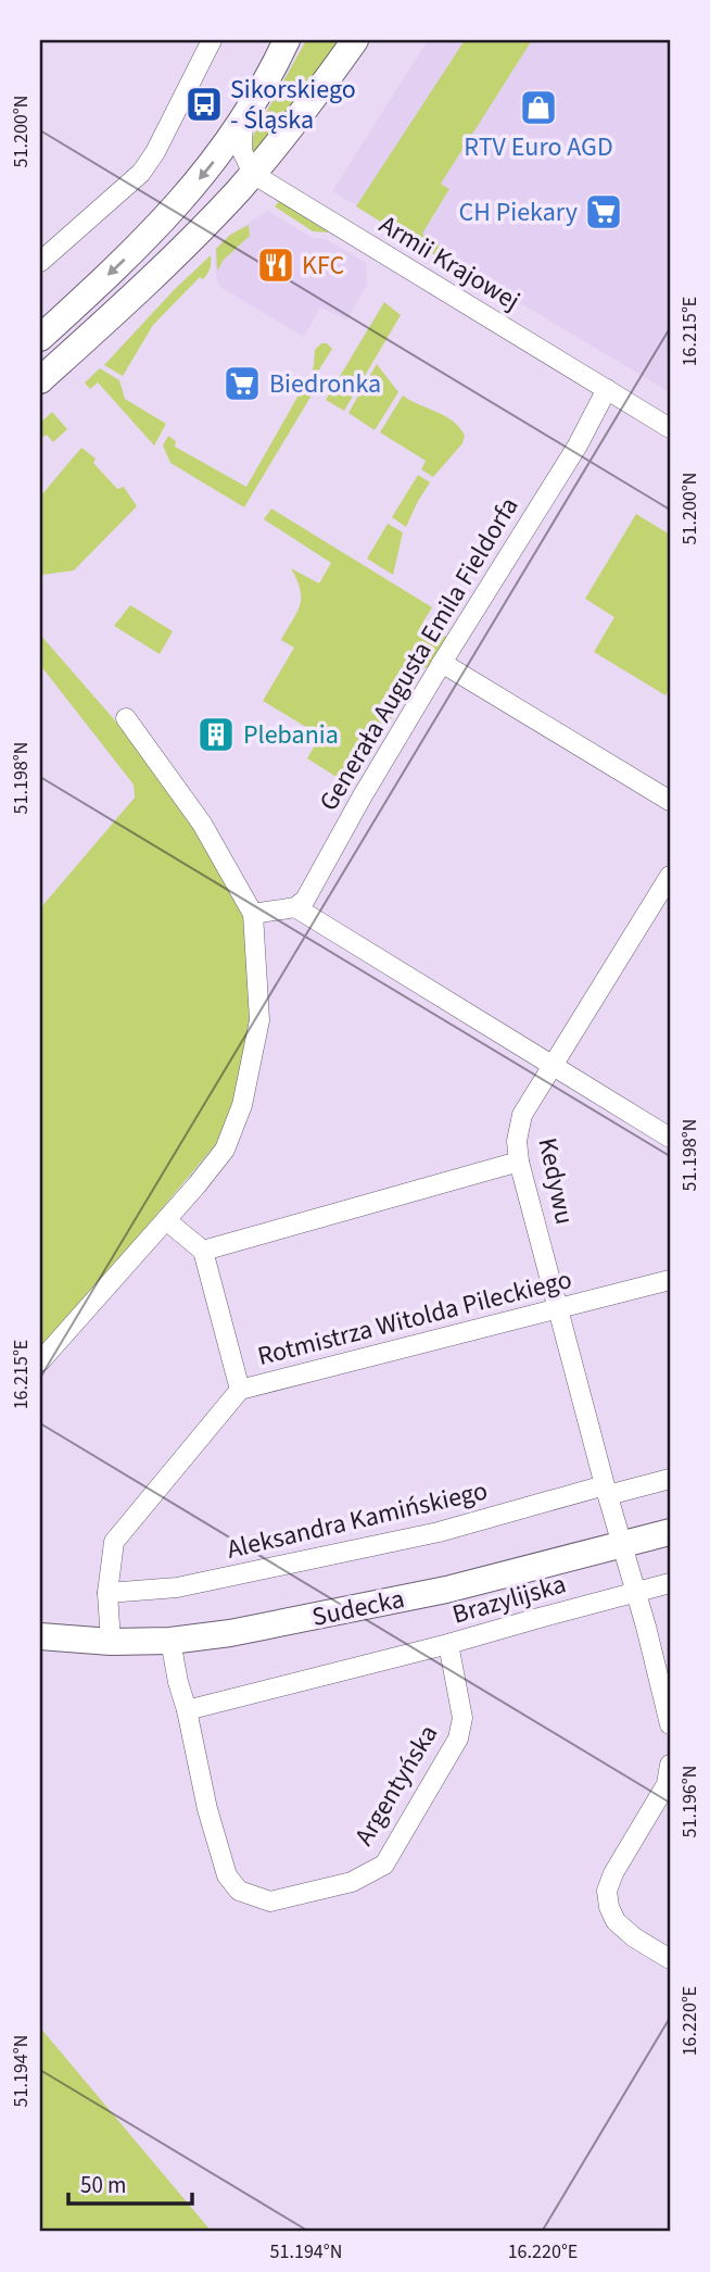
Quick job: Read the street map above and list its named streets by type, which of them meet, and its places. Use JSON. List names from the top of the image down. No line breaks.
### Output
{"streets":{"street":["Armii Krajowej","Generała Augusta Emila Fieldorfa","Kedywu","Rotmistrza Witolda Pileckiego","Aleksandra Kamińskiego","Brazylijska","Sudecka","Argentyńska"]},"crossings":[["Armii Krajowej","Generała Augusta Emila Fieldorfa"],["Kedywu","Rotmistrza Witolda Pileckiego"],["Kedywu","Aleksandra Kamińskiego"],["Rotmistrza Witolda Pileckiego","Aleksandra Kamińskiego"],["Rotmistrza Witolda Pileckiego","Sudecka"],["Brazylijska","Argentyńska"],["Sudecka","Argentyńska"]],"places":{"bus stop":["Sikorskiego - Śląska"],"shop":["RTV Euro AGD"],"supermarket":["CH Piekary","Biedronka"],"restaurant":["KFC"],"building":["Plebania"]},"scale_bar":"50 m","coordinates":["51.200°N","16.215°E","51.198°N","51.196°N","16.220°E","51.194°N"]}
